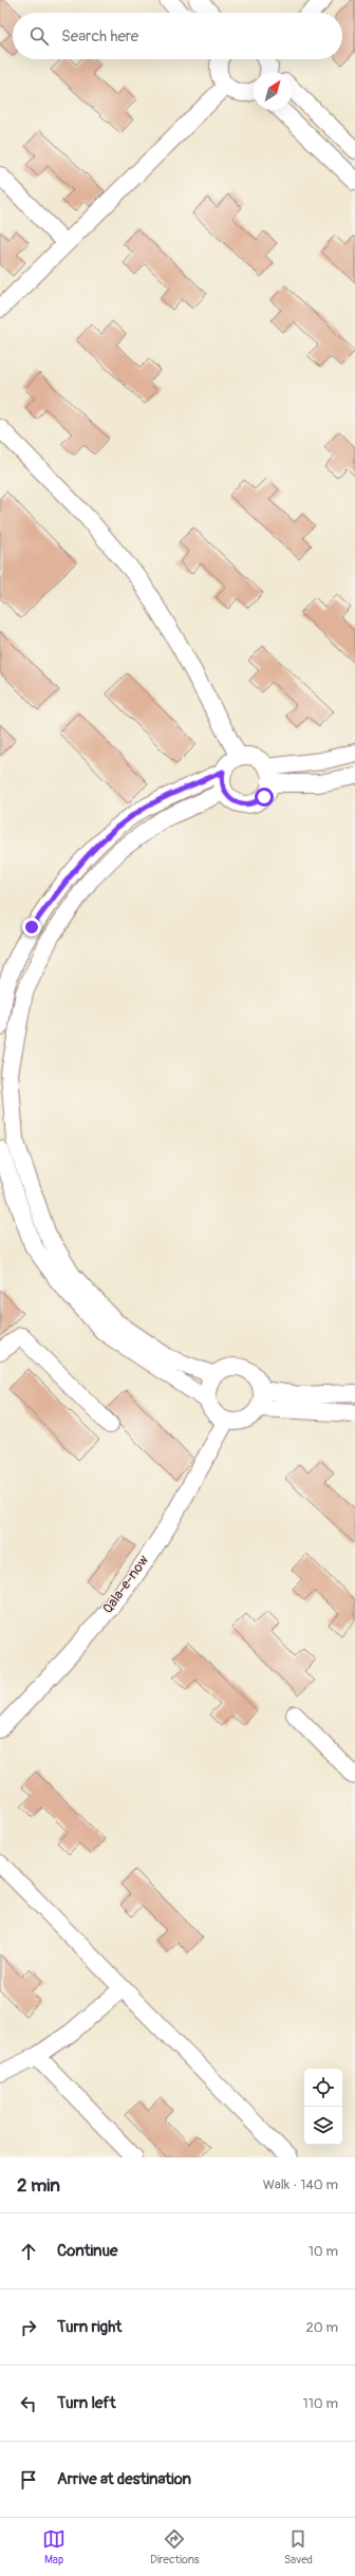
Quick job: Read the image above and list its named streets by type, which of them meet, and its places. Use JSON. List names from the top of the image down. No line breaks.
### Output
{"streets":{"street":["Qala-e-now"]},"north":"top right","page":{"search":"Search here","heading":["2 min","Walk · 140 m"],"list":[["Continue","10 m"],["Turn right","20 m"],["Turn left","110 m"],"Arrive at destination"],"nav":["Map","Directions","Saved"]}}
